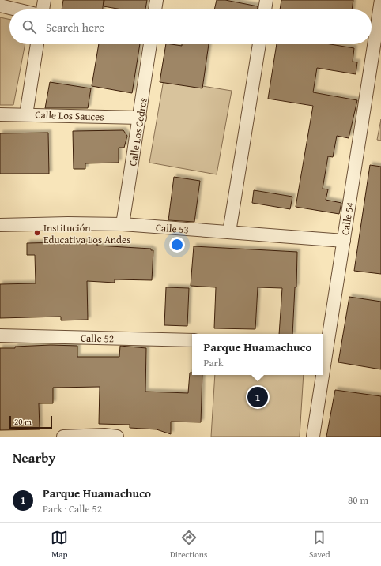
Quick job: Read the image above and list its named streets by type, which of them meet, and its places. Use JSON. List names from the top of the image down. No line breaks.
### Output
{"streets":{"street":["Calle Los Sauces","Calle Los Cedros","Calle 54","Calle 53","Calle 52"]},"crossings":[["Calle Los Sauces","Calle Los Cedros"],["Calle Los Cedros","Calle 53"],["Calle 54","Calle 53"]],"places":["Institución Educativa Los Andes"],"scale_bar":"20 m","page":{"search":"Search here","popup":["Parque Huamachuco","Park"],"pins":"1","scale":"20 m","heading":"Nearby","list":[{"mark":"1","name":"Parque Huamachuco","note":"Park · Calle 52","value":"80 m"}],"nav":["Map","Directions","Saved"]}}
